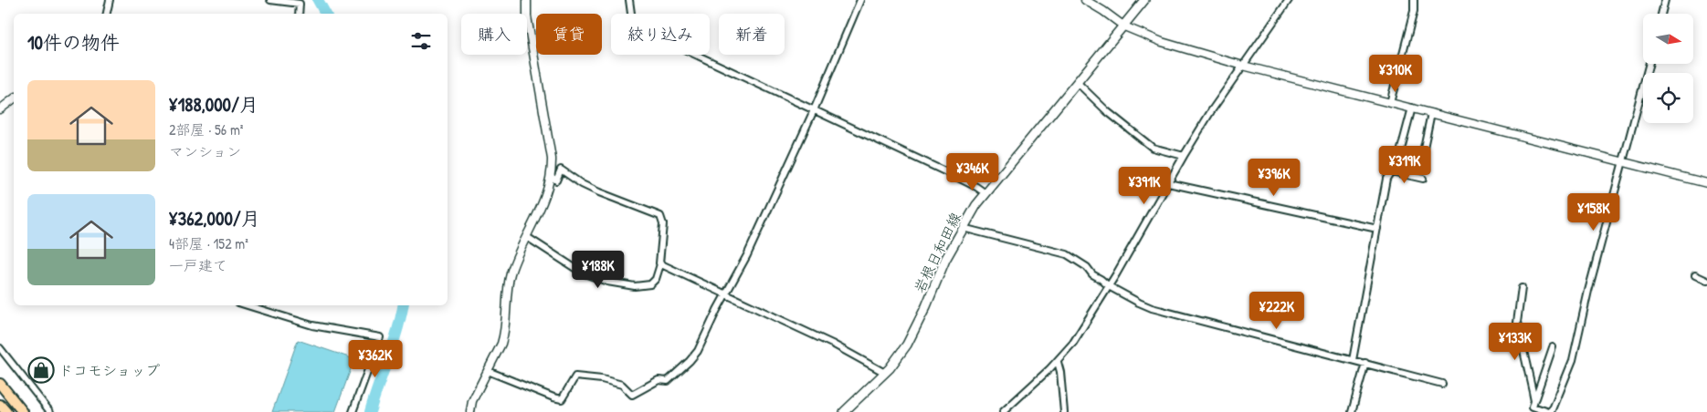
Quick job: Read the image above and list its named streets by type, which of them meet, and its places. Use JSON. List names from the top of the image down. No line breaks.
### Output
{"streets":{"main road":["岩根日和田線"]},"places":{"shop":["ドコモショップ"]},"north":"right","page":{"chip":["購入","賃貸","絞り込み","新着"],"heading":"10件の物件","price":["¥310K","¥319K","¥346K","¥396K","¥391K","¥158K","¥188K","¥222K","¥133K","¥362K"],"list":[{"name":"¥188,000/月","note":"2部屋 · 56 m² · マンション"},{"name":"¥362,000/月","note":"4部屋 · 152 m² · 一戸建て"}]}}
